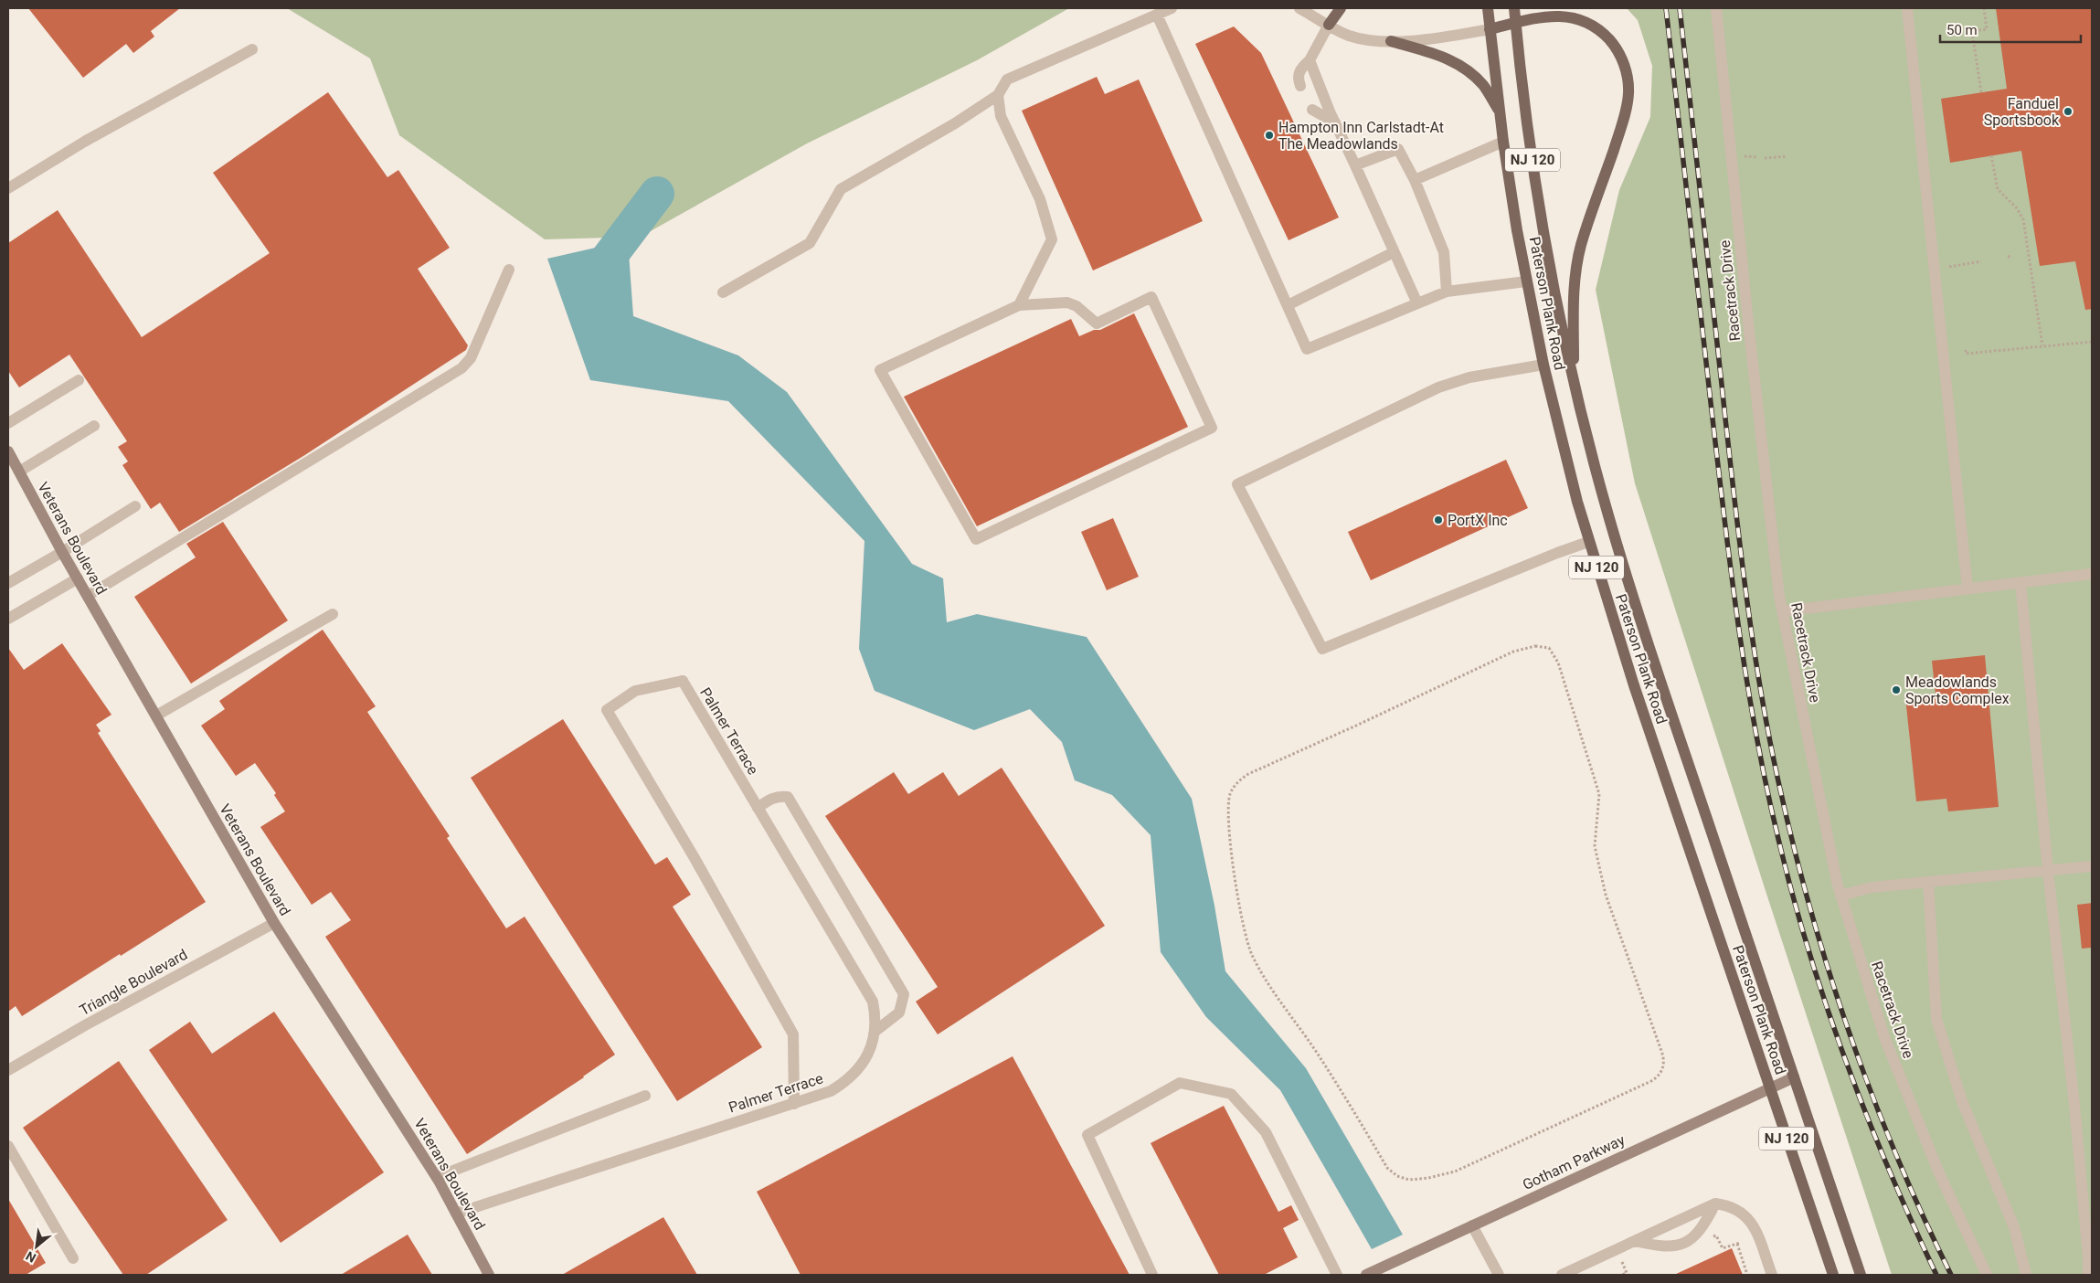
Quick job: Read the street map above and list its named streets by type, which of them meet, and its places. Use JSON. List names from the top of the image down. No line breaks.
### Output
{"streets":{"main road":["NJ 120","Paterson Plank Road"],"street":["Racetrack Drive","Veterans Boulevard","Palmer Terrace","Triangle Boulevard","Gotham Parkway"]},"crossings":[["NJ 120","Paterson Plank Road"],["Paterson Plank Road","Gotham Parkway"],["Veterans Boulevard","Palmer Terrace"],["Veterans Boulevard","Triangle Boulevard"]],"places":["Fanduel Sportsbook","Hampton Inn Carlstadt-At The Meadowlands","PortX Inc","Meadowlands Sports Complex"],"scale_bar":"50 m","north":"bottom left"}
